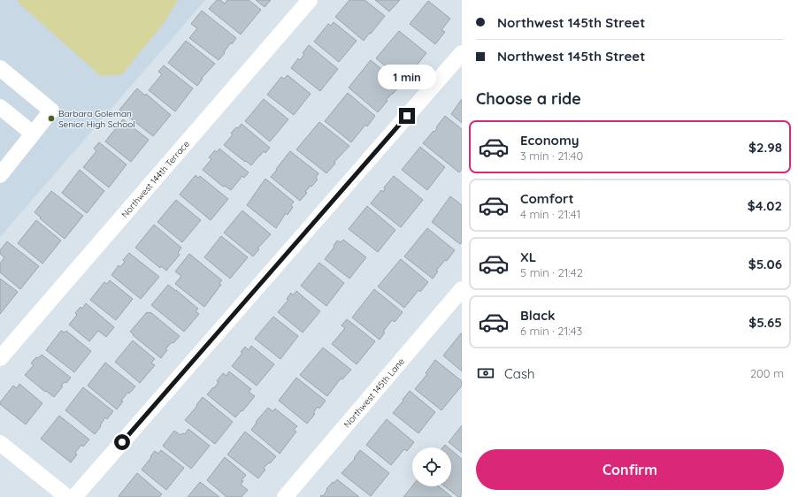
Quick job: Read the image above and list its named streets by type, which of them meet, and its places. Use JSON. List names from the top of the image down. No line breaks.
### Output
{"streets":{"street":["Northwest 144th Terrace","Northwest 145th Lane"]},"places":["Barbara Goleman Senior High School"],"page":{"banner":["Northwest 145th Street","Northwest 145th Street"],"bubble":"1 min","heading":"Choose a ride","list":[{"name":"Economy","note":"3 min · 21:40","value":"$2.98"},{"name":"Comfort","note":"4 min · 21:41","value":"$4.02"},{"name":"XL","note":"5 min · 21:42","value":"$5.06"},{"name":"Black","note":"6 min · 21:43","value":"$5.65"}],"pay":["Cash","200 m"],"buttons":"Confirm"}}
